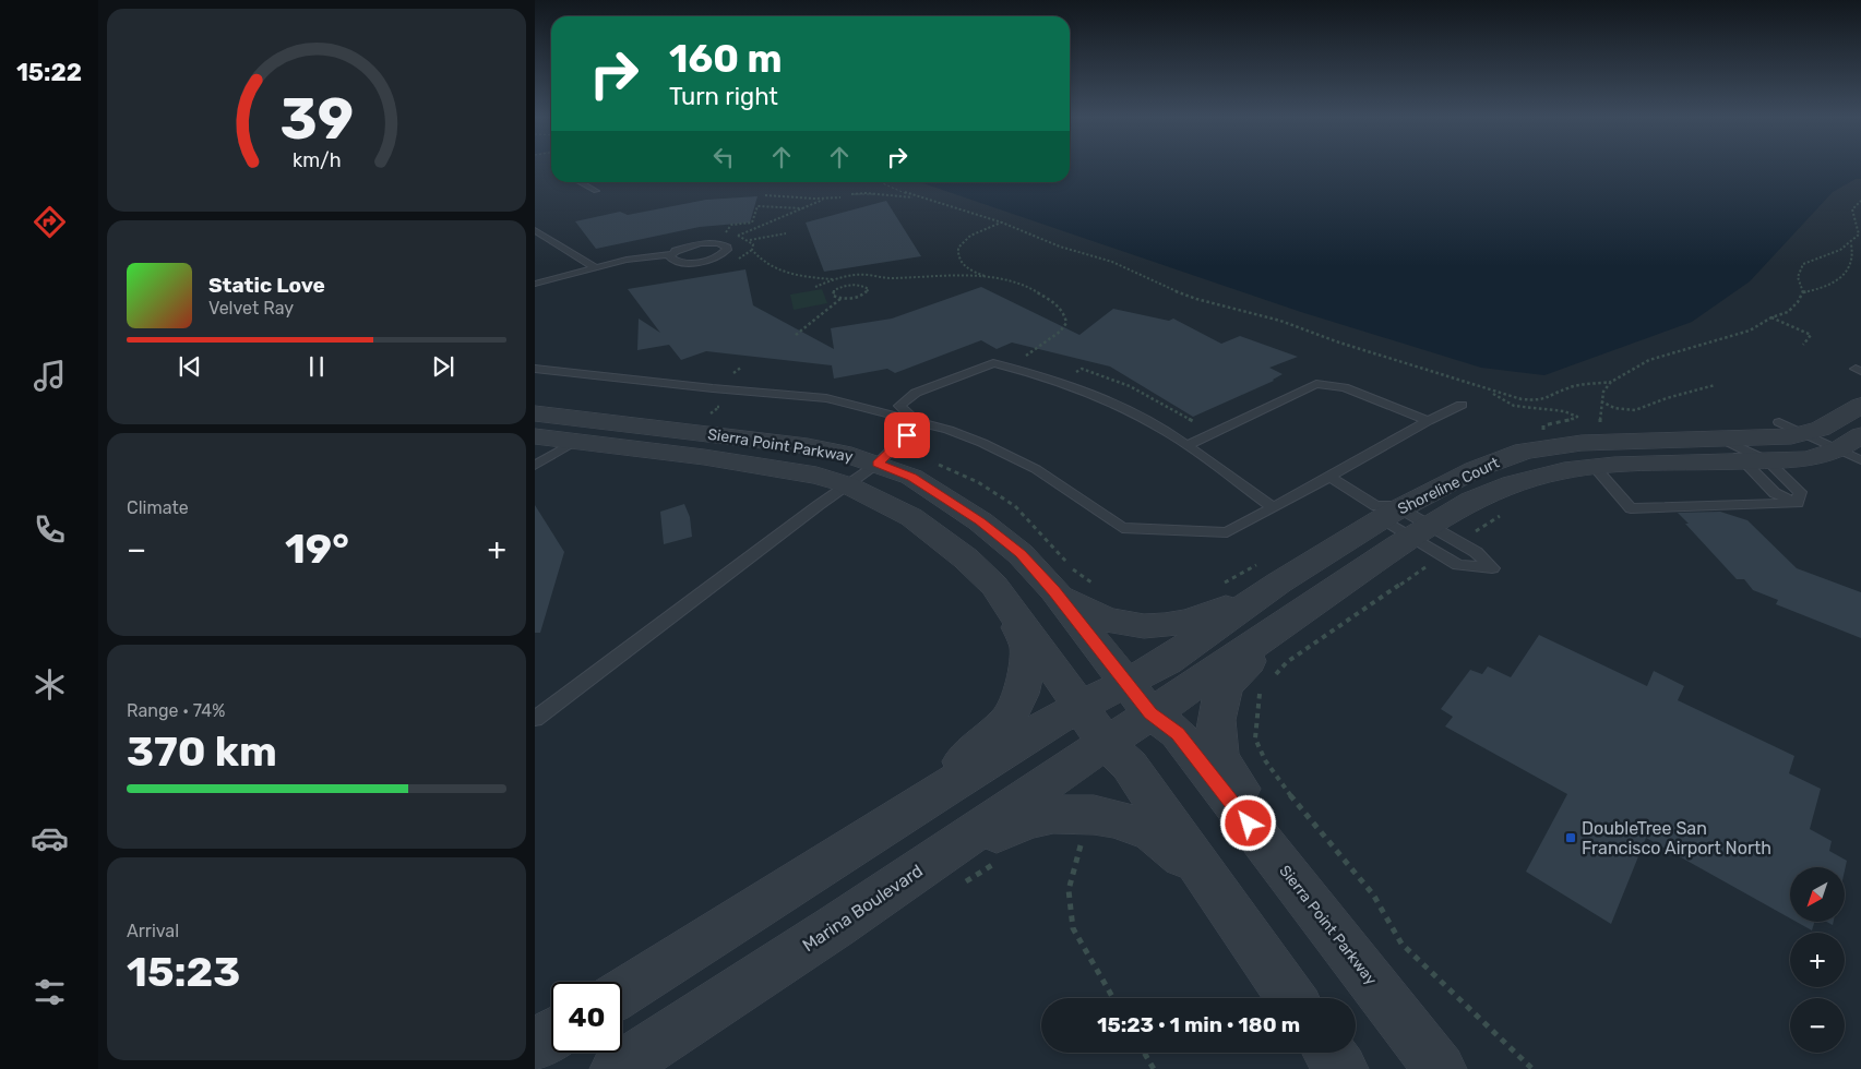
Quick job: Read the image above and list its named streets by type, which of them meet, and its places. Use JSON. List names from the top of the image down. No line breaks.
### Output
{"streets":{"street":["Sierra Point Parkway","Shoreline Court","Marina Boulevard"]},"crossings":[["Sierra Point Parkway","Shoreline Court"],["Sierra Point Parkway","Marina Boulevard"],["Shoreline Court","Marina Boulevard"]],"places":{"transit":["DoubleTree San Francisco Airport North"]},"north":"bottom left","page":{"tabs":"15:22","turn":["160 m","Turn right"],"song":["Static Love","Velvet Ray"],"tile":["Climate",["Range · 74%","370 km"],["Arrival","15:23"]],"heat":["−","19°","+"],"map_buttons":["+","−"],"limit":"40","trip":"15:23 · 1 min · 180 m","gauge":["39","km/h"]}}
